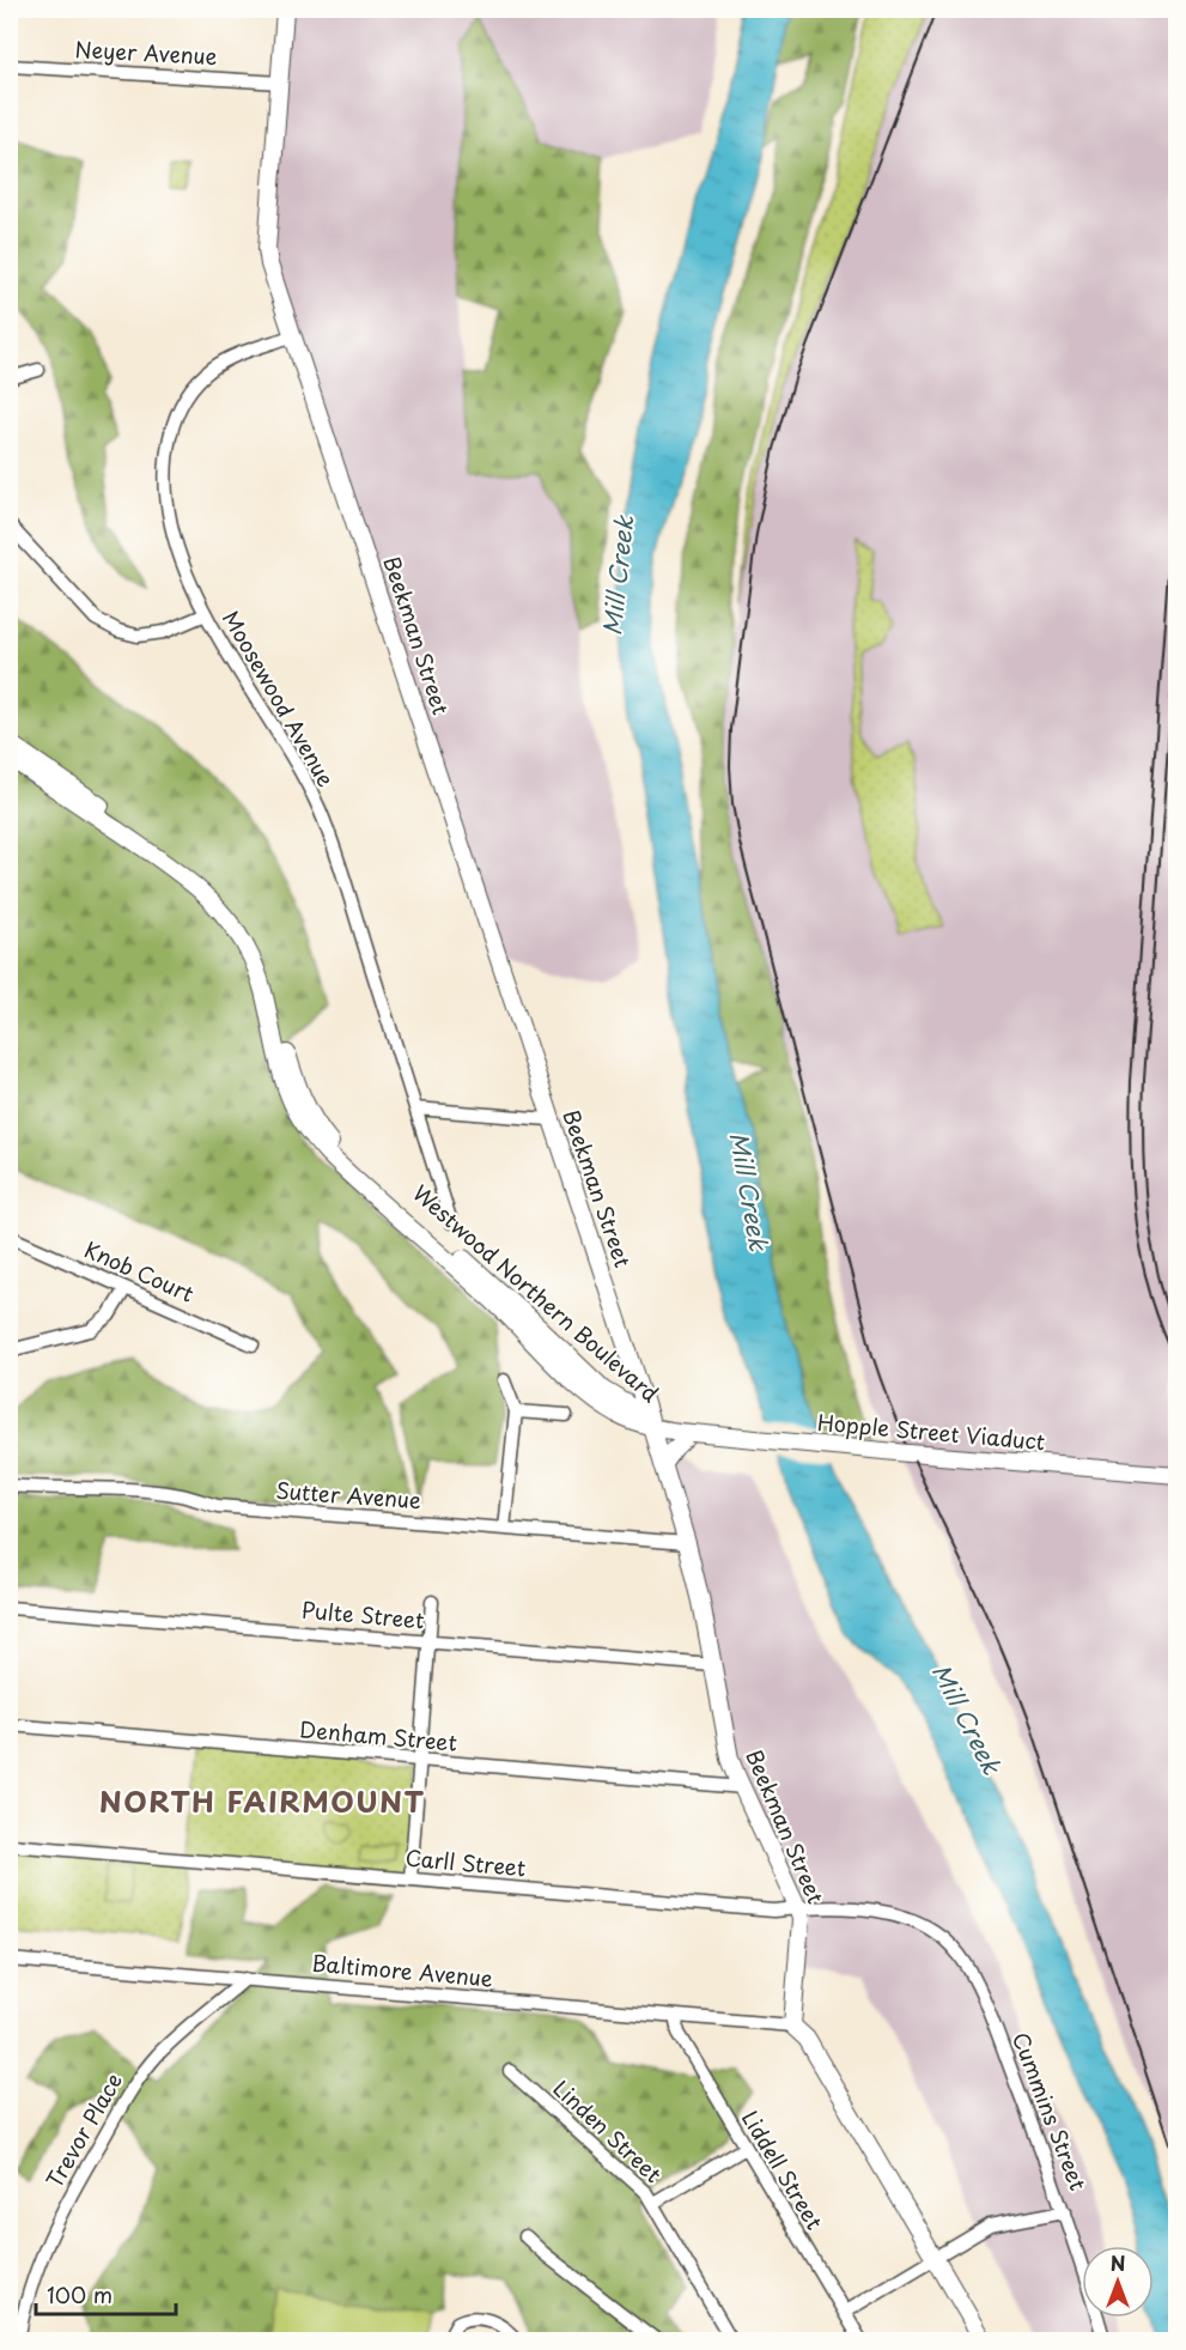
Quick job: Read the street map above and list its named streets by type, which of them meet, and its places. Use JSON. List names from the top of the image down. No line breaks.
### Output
{"streets":{"main road":["Beekman Street","Westwood Northern Boulevard","Hopple Street Viaduct"],"street":["Neyer Avenue","Moosewood Avenue","Knob Court","Sutter Avenue","Pulte Street","Denham Street","Carll Street","Baltimore Avenue","Cummins Street","Trevor Place","Linden Street","Liddell Street"]},"crossings":[["Neyer Avenue","Beekman Street"],["Beekman Street","Moosewood Avenue"],["Beekman Street","Westwood Northern Boulevard"],["Beekman Street","Hopple Street Viaduct"],["Beekman Street","Sutter Avenue"],["Beekman Street","Pulte Street"],["Beekman Street","Denham Street"],["Beekman Street","Carll Street"],["Beekman Street","Baltimore Avenue"],["Westwood Northern Boulevard","Hopple Street Viaduct"],["Carll Street","Cummins Street"],["Baltimore Avenue","Trevor Place"],["Baltimore Avenue","Liddell Street"]],"districts":["NORTH FAIRMOUNT"],"water":["Mill Creek"],"scale_bar":"100 m","north":"top"}
